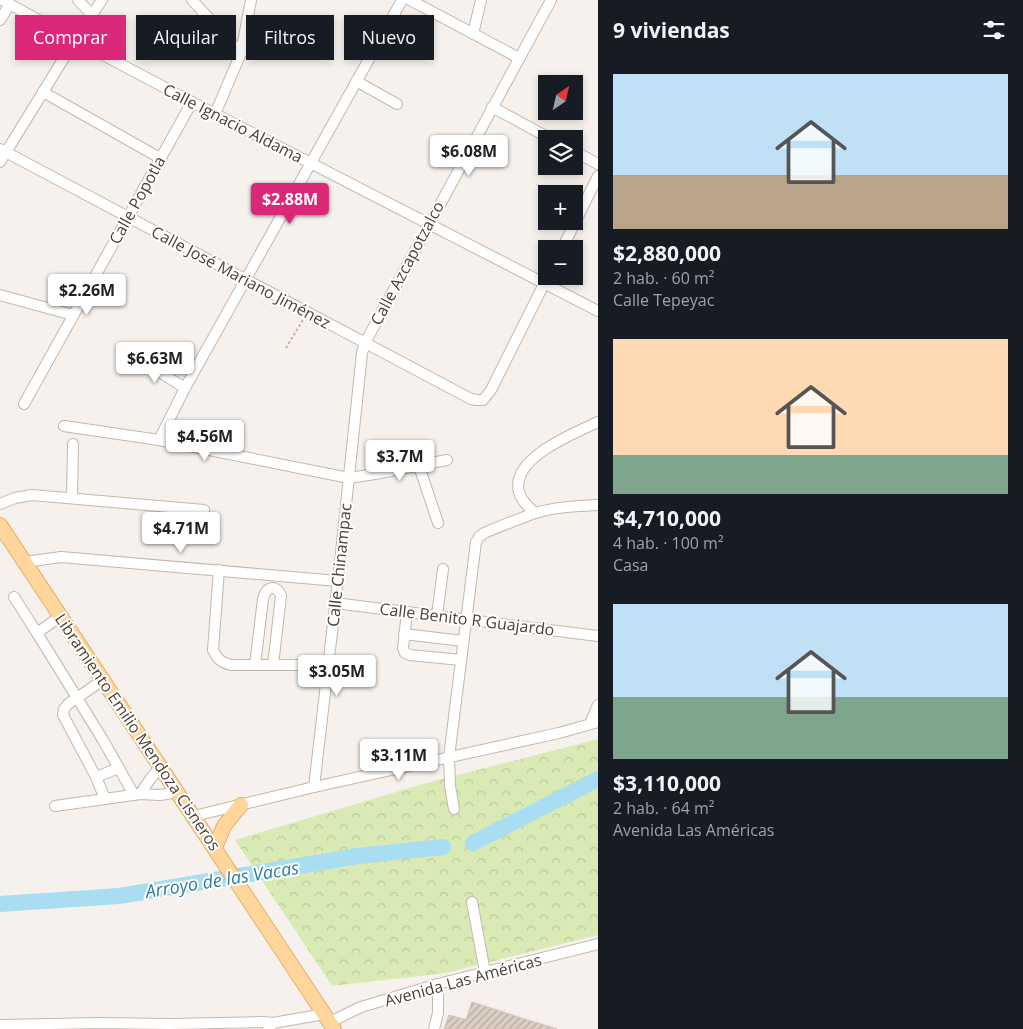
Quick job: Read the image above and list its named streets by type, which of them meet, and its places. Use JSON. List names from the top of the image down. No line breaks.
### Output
{"streets":{"main road":["Libramiento Emilio Mendoza Cisneros"],"street":["Calle Ignacio Aldama","Calle Popotla","Calle Azcapotzalco","Calle José Mariano Jiménez","Calle Chinampac","Calle Benito R Guajardo","Avenida Las Américas"]},"crossings":[["Calle Ignacio Aldama","Calle Popotla"],["Calle Ignacio Aldama","Calle Azcapotzalco"],["Calle Popotla","Calle José Mariano Jiménez"],["Calle Azcapotzalco","Calle José Mariano Jiménez"],["Calle Azcapotzalco","Calle Chinampac"],["Calle José Mariano Jiménez","Calle Chinampac"],["Calle Chinampac","Calle Benito R Guajardo"],["Libramiento Emilio Mendoza Cisneros","Avenida Las Américas"]],"water":["Arroyo de las Vacas"],"north":"top right","page":{"heading":"9 viviendas","chip":["Comprar","Alquilar","Filtros","Nuevo"],"list":[{"name":"$2,880,000","note":"2 hab. · 60 m² · Calle Tepeyac"},{"name":"$4,710,000","note":"4 hab. · 100 m² · Casa"},{"name":"$3,110,000","note":"2 hab. · 64 m² · Avenida Las Américas"}],"map_buttons":["+","−"],"price":["$6.08M","$2.88M","$2.26M","$6.63M","$4.56M","$3.7M","$4.71M","$3.05M","$3.11M"]}}
